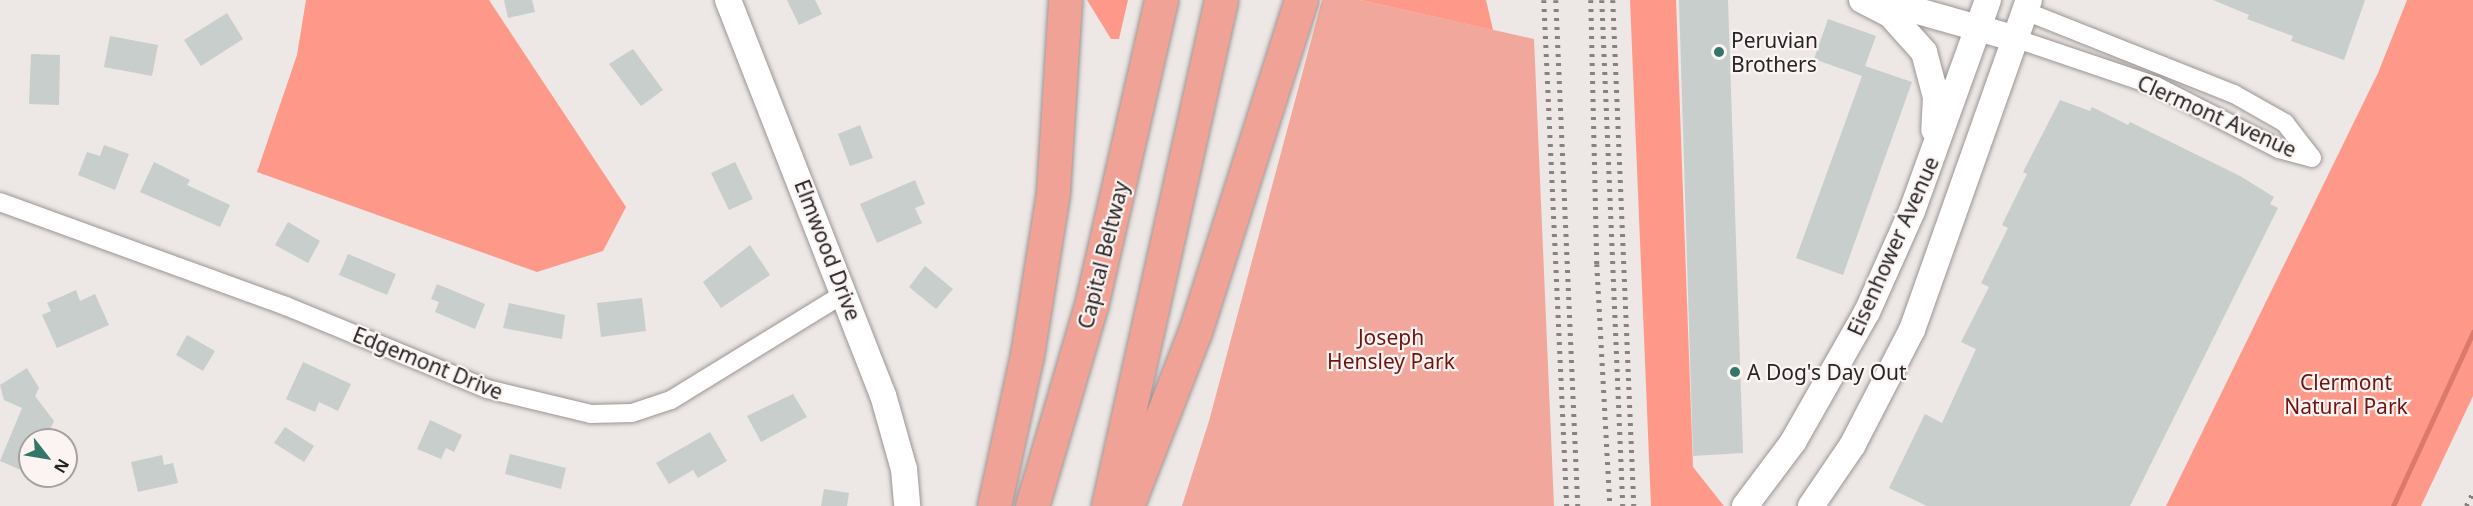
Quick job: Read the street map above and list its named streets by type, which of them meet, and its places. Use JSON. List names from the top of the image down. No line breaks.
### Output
{"streets":{"highway":["Capital Beltway"],"main road":["Eisenhower Avenue","Elmwood Drive"],"street":["Clermont Avenue","Edgemont Drive"]},"crossings":[["Clermont Avenue","Eisenhower Avenue"],["Elmwood Drive","Edgemont Drive"]],"parks":["Joseph Hensley Park","Clermont Natural Park"],"places":["Peruvian Brothers","A Dog's Day Out"],"north":"bottom right"}
